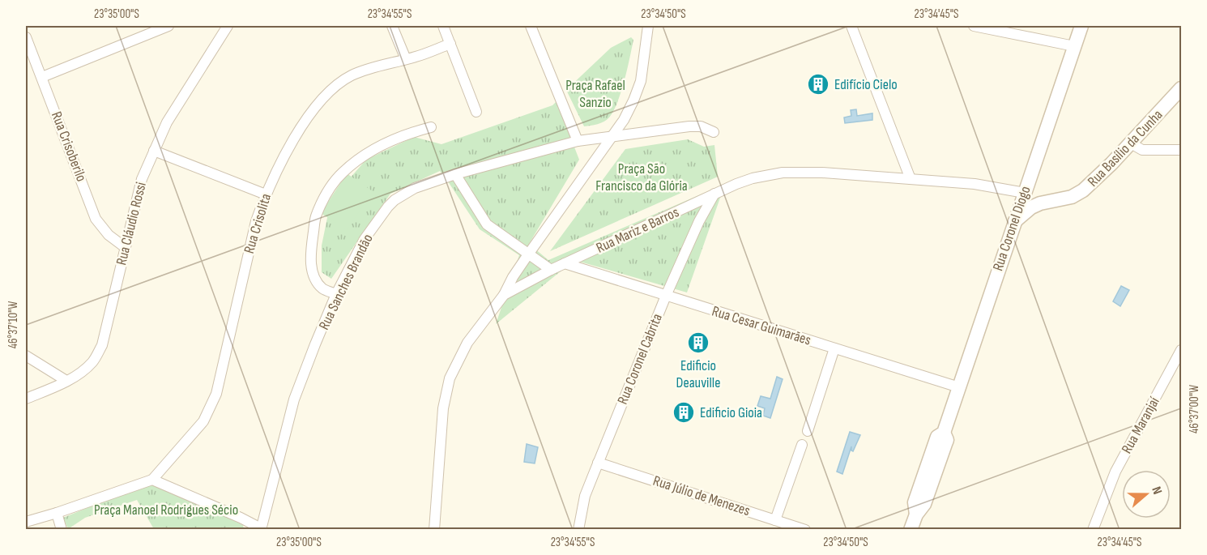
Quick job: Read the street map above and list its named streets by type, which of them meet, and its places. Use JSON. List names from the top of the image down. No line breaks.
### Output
{"streets":{"street":["Rua Crisoberilo","Rua Basílio da Cunha","Rua Cláudio Rossi","Rua Crisolita","Rua Coronel Diogo","Rua Mariz e Barros","Rua Sanches Brandão","Rua Cesar Guimarães","Rua Coronel Cabrita","Rua Maranjaí","Rua Júlio de Menezes"]},"crossings":[["Rua Crisoberilo","Rua Cláudio Rossi"],["Rua Basílio da Cunha","Rua Coronel Diogo"],["Rua Coronel Diogo","Rua Mariz e Barros"],["Rua Coronel Diogo","Rua Cesar Guimarães"],["Rua Mariz e Barros","Rua Cesar Guimarães"],["Rua Mariz e Barros","Rua Coronel Cabrita"],["Rua Cesar Guimarães","Rua Coronel Cabrita"],["Rua Coronel Cabrita","Rua Júlio de Menezes"]],"parks":["Praça Rafael Sanzio","Praça São Francisco da Glória","Praça Manoel Rodrigues Sécio"],"places":{"building":["Edifício Cielo","Edificio Deauville","Edificio Gioia"]},"north":"right","coordinates":["23°35'00\"S","23°34'55\"S","23°34'50\"S","23°34'45\"S","46°37'10\"W","46°37'00\"W"]}
